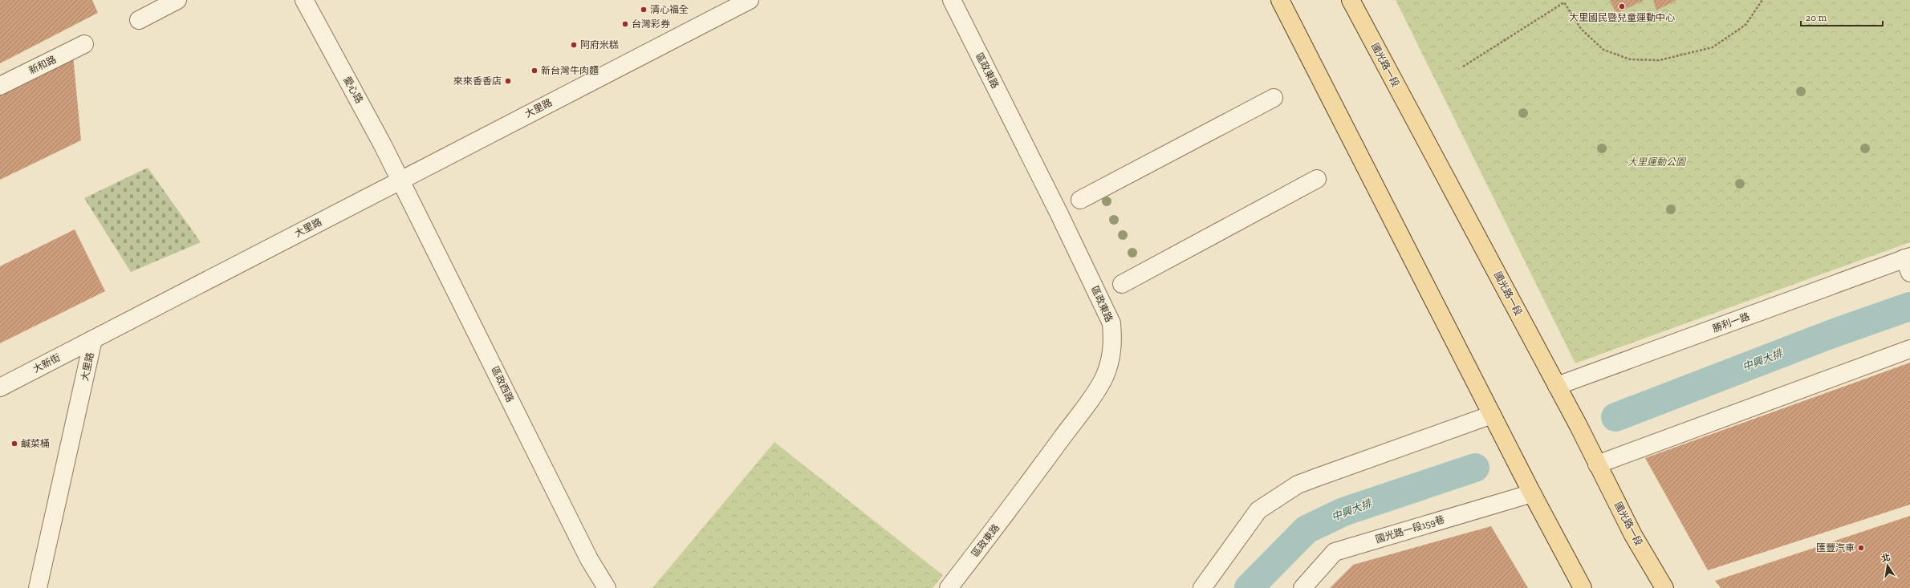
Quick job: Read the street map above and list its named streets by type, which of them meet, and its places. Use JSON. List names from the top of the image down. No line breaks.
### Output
{"streets":{"main road":["國光路一段"],"street":["新和路","區政東路","愛心路","大里路","勝利一路","大新街","區政西路","國光路一段159巷"]},"crossings":[["國光路一段","勝利一路"],["愛心路","大里路"],["愛心路","區政西路"],["大里路","大新街"],["大里路","區政西路"]],"water":["中興大排"],"parks":["大里運動公園"],"places":["大里國民暨兒童運動中心","清心福全","台灣彩券","阿府米糕","新台灣牛肉麵","來來香香店","鹹菜桶","匯豐汽車"],"scale_bar":"20 m","north":"top"}
